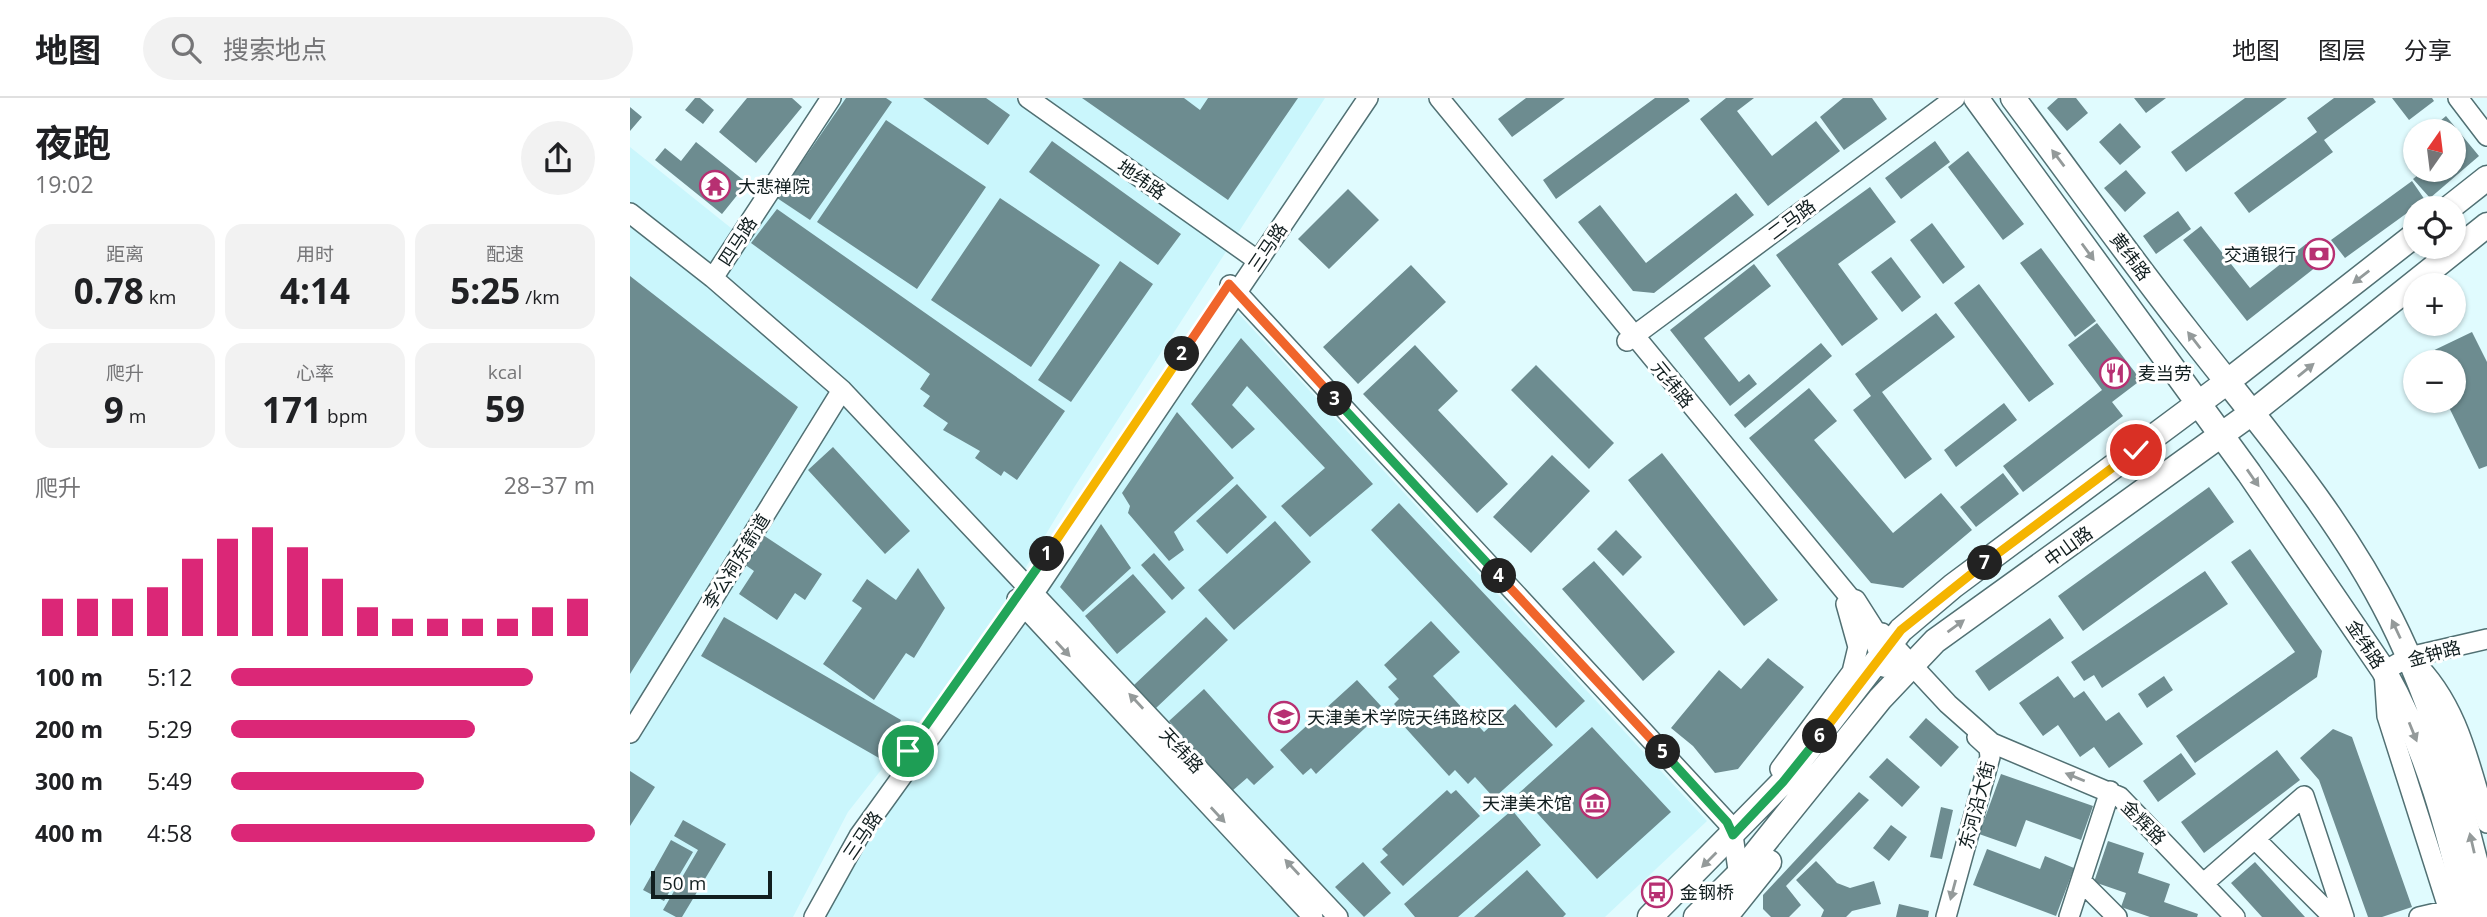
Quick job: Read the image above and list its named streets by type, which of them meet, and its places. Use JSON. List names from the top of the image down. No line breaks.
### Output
{"streets":{"main road":["黄纬路","中山路","金纬路"],"street":["地纬路","二马路","四马路","三马路","元纬路","李公祠东箭道","金钟路","天纬路","东河沿大街","金辉路"]},"crossings":[["地纬路","三马路"],["二马路","元纬路"],["三马路","天纬路"],["黄纬路","中山路"],["黄纬路","金纬路"],["中山路","金纬路"],["中山路","东河沿大街"],["金纬路","金钟路"],["东河沿大街","金辉路"]],"one_way":["东河沿大街","金辉路"],"places":{"temple":["大悲禅院"],"bank":["交通银行"],"restaurant":["麦当劳"],"school or university":["天津美术学院天纬路校区"],"museum":["天津美术馆"],"bus stop":["金钢桥"]},"scale_bar":"50 m","north":"top","page":{"header":"地图","search":"搜索地点","nav":["地图","图层","分享"],"heading":["夜跑","19:02"],"map_buttons":["+","−"],"stats":[["距离","0.78 km"],["用时","4:14"],["配速","5:25 /km"],["爬升","9 m"],["心率","171 bpm"],["kcal","59"]],"pins":["2","3","1","7","4","6","5"],"chart":["爬升","28–37 m"],"list":[{"name":"100 m","note":"5:12"},{"name":"200 m","note":"5:29"},{"name":"300 m","note":"5:49"},{"name":"400 m","note":"4:58"}],"scale":"50 m"}}
